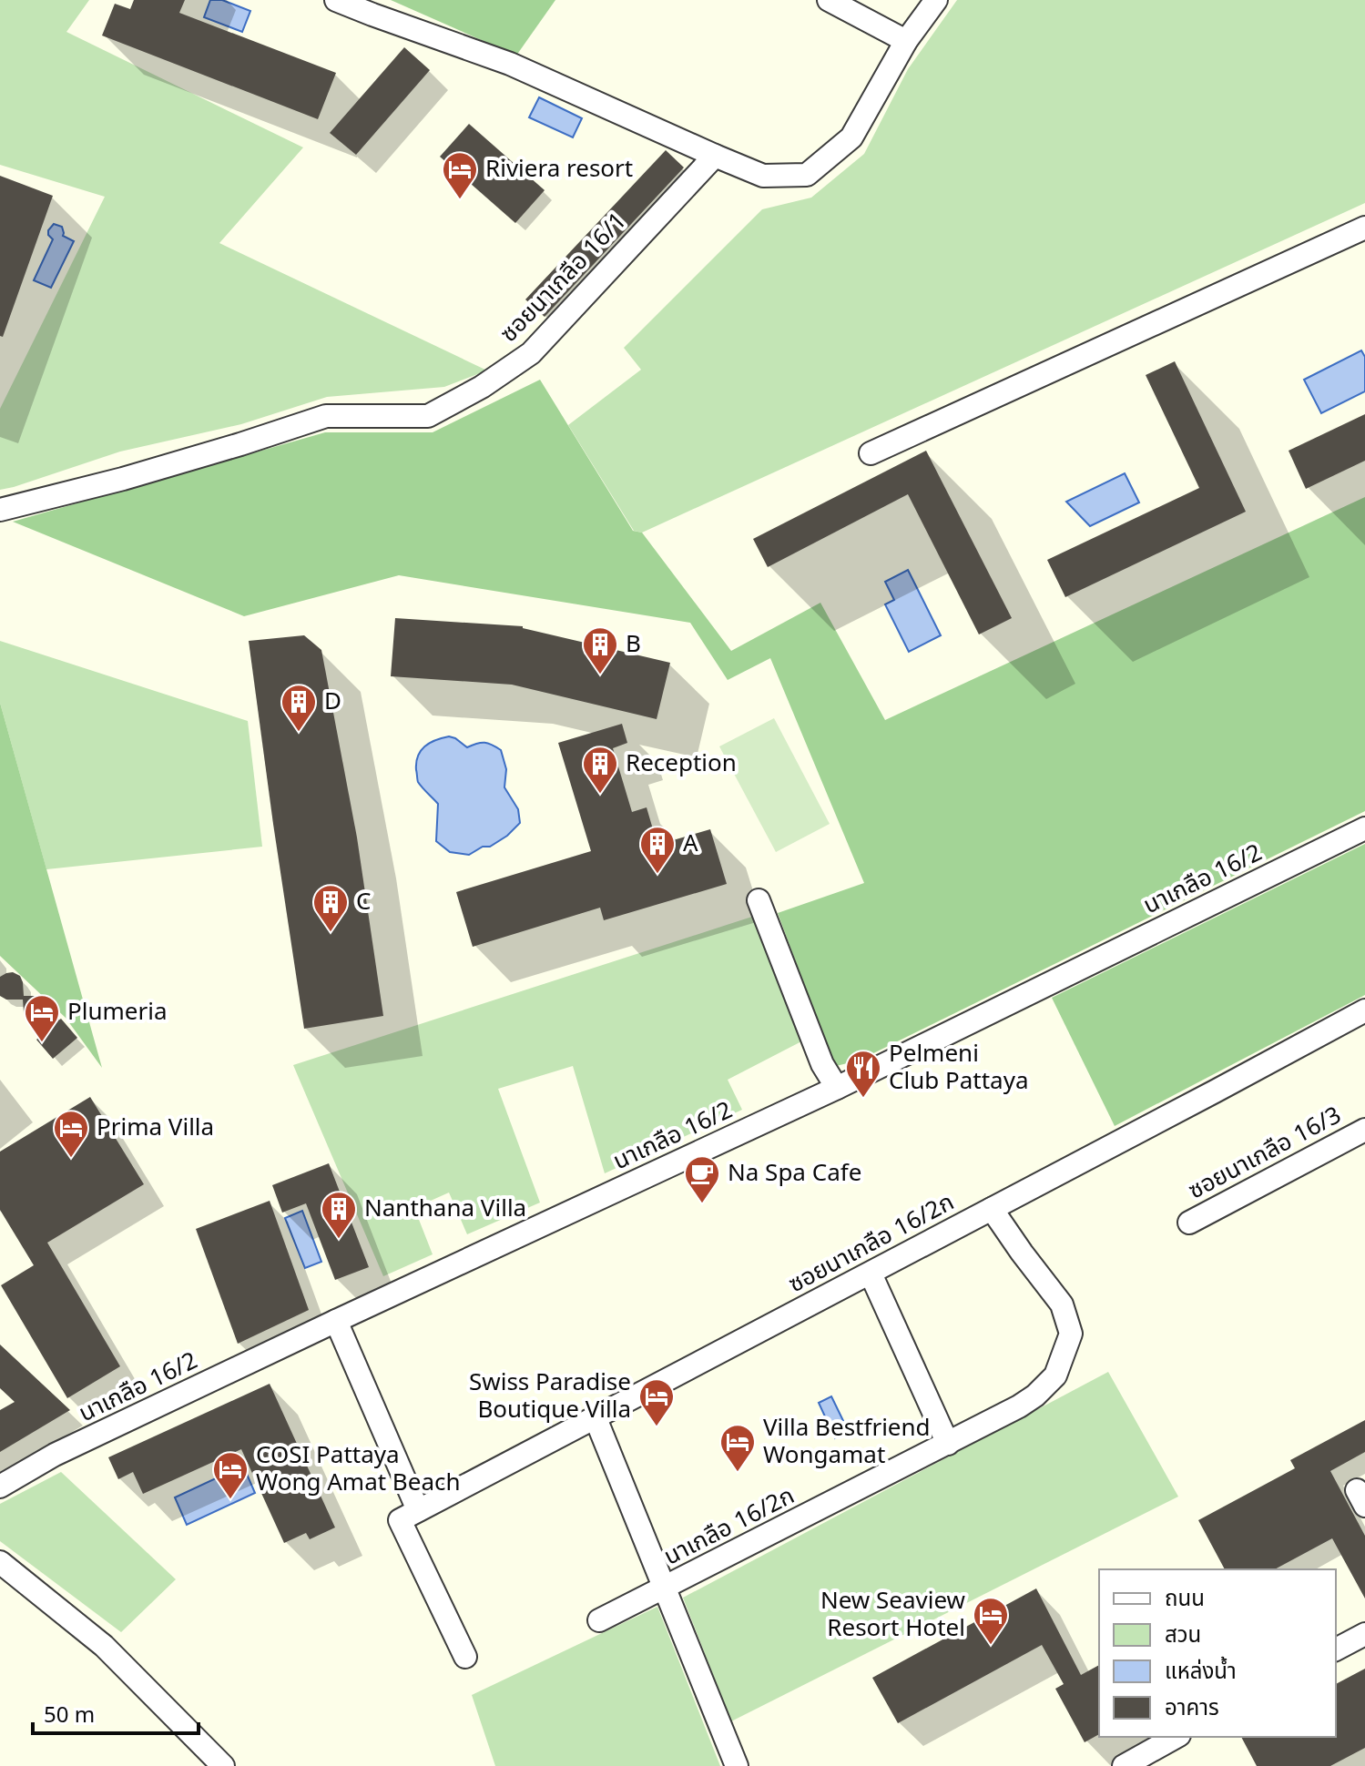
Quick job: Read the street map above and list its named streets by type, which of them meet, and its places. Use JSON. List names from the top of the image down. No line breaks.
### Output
{"streets":{"street":["ซอยนาเกลือ 16/1","นาเกลือ 16/2","ซอยนาเกลือ 16/3","ซอยนาเกลือ 16/2ก","นาเกลือ 16/2ก"]},"crossings":[["ซอยนาเกลือ 16/2ก","นาเกลือ 16/2ก"]],"places":{"hotel":["Riviera resort","Plumeria","Prima Villa","Swiss Paradise Boutique Villa","Villa Bestfriend Wongamat","COSI Pattaya Wong Amat Beach","New Seaview Resort Hotel"],"building":["B","D","Reception","A","C","Nanthana Villa"],"restaurant":["Pelmeni Club Pattaya"],"cafe":["Na Spa Cafe"]},"legend":["ถนน","สวน","แหล่งน้ำ","อาคาร"],"scale_bar":"50 m"}
